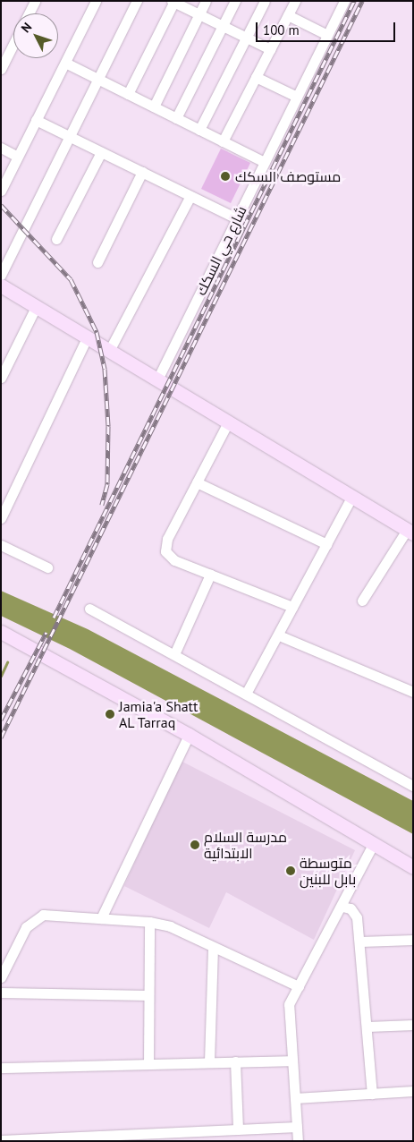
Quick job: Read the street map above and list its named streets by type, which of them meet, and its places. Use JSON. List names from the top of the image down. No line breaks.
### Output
{"streets":{"street":["شارع حي السكك"]},"places":["مستوصف السكك","Jamia'a Shatt AL Tarraq","مدرسة السلام الابتدائية","متوسطة بابل للبنين"],"scale_bar":"100 m","north":"top left"}
